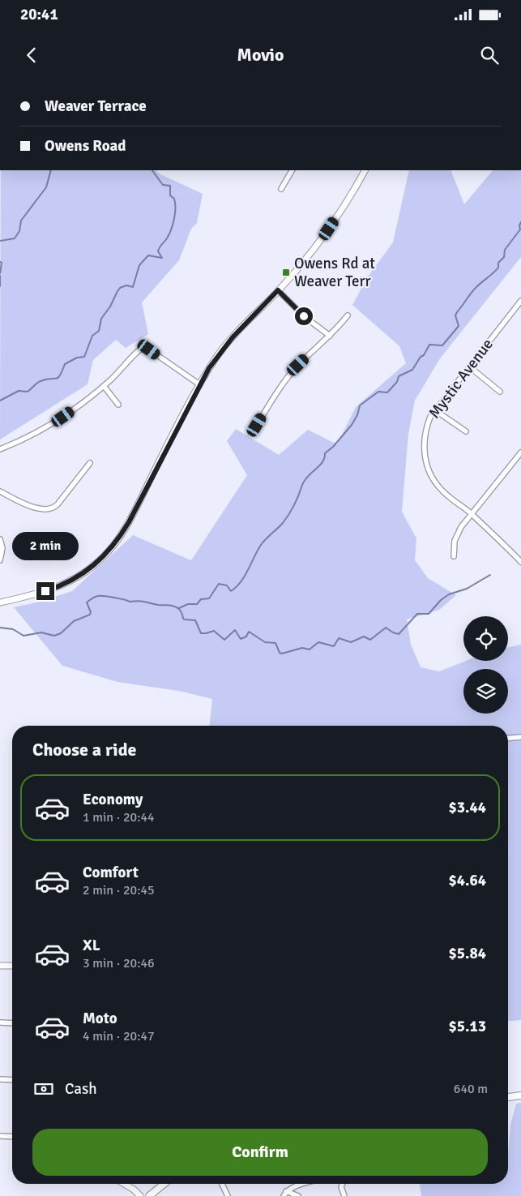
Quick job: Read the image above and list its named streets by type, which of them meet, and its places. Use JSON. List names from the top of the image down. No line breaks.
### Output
{"streets":{"street":["Mystic Avenue"]},"places":{"transit":["Owens Rd at Weaver Terr"]},"page":{"status":"20:41","header":"Movio","banner":["Weaver Terrace","Owens Road"],"bubble":"2 min","heading":"Choose a ride","list":[{"name":"Economy","note":"1 min · 20:44","value":"$3.44"},{"name":"Comfort","note":"2 min · 20:45","value":"$4.64"},{"name":"XL","note":"3 min · 20:46","value":"$5.84"},{"name":"Moto","note":"4 min · 20:47","value":"$5.13"}],"pay":["Cash","640 m"],"buttons":"Confirm"}}
